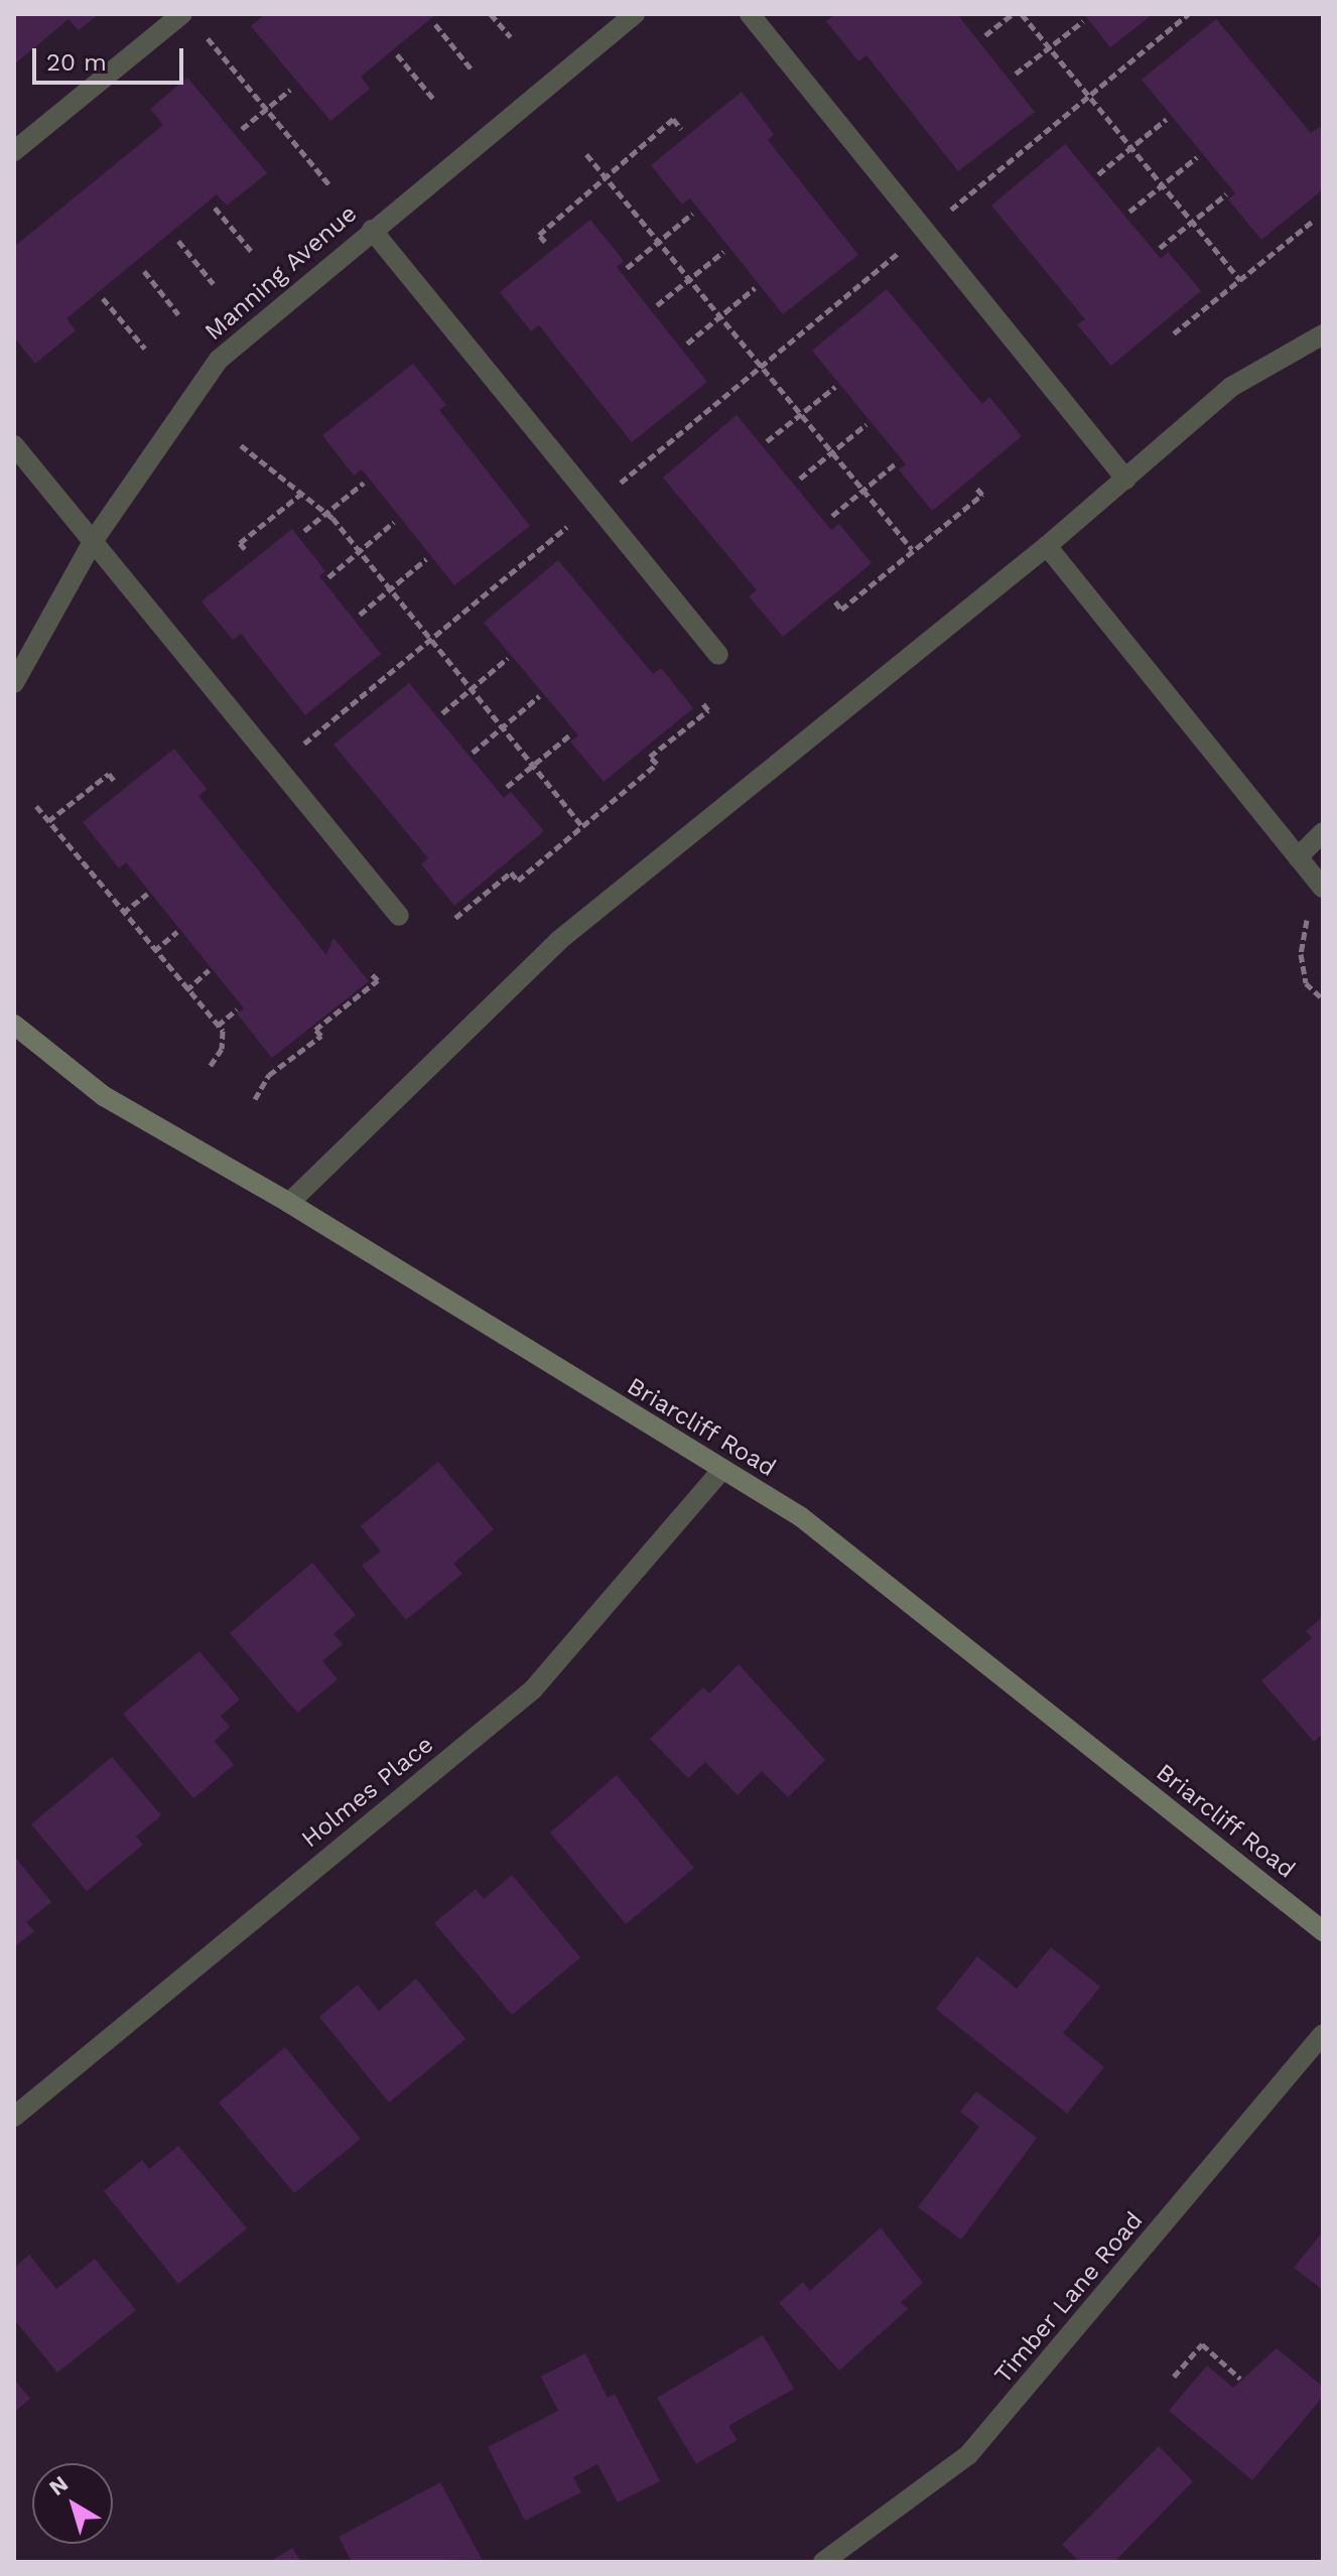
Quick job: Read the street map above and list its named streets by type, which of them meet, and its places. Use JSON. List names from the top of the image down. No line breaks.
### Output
{"streets":{"street":["Manning Avenue","Briarcliff Road","Holmes Place","Timber Lane Road"]},"crossings":[["Briarcliff Road","Holmes Place"]],"scale_bar":"20 m","north":"top left"}
